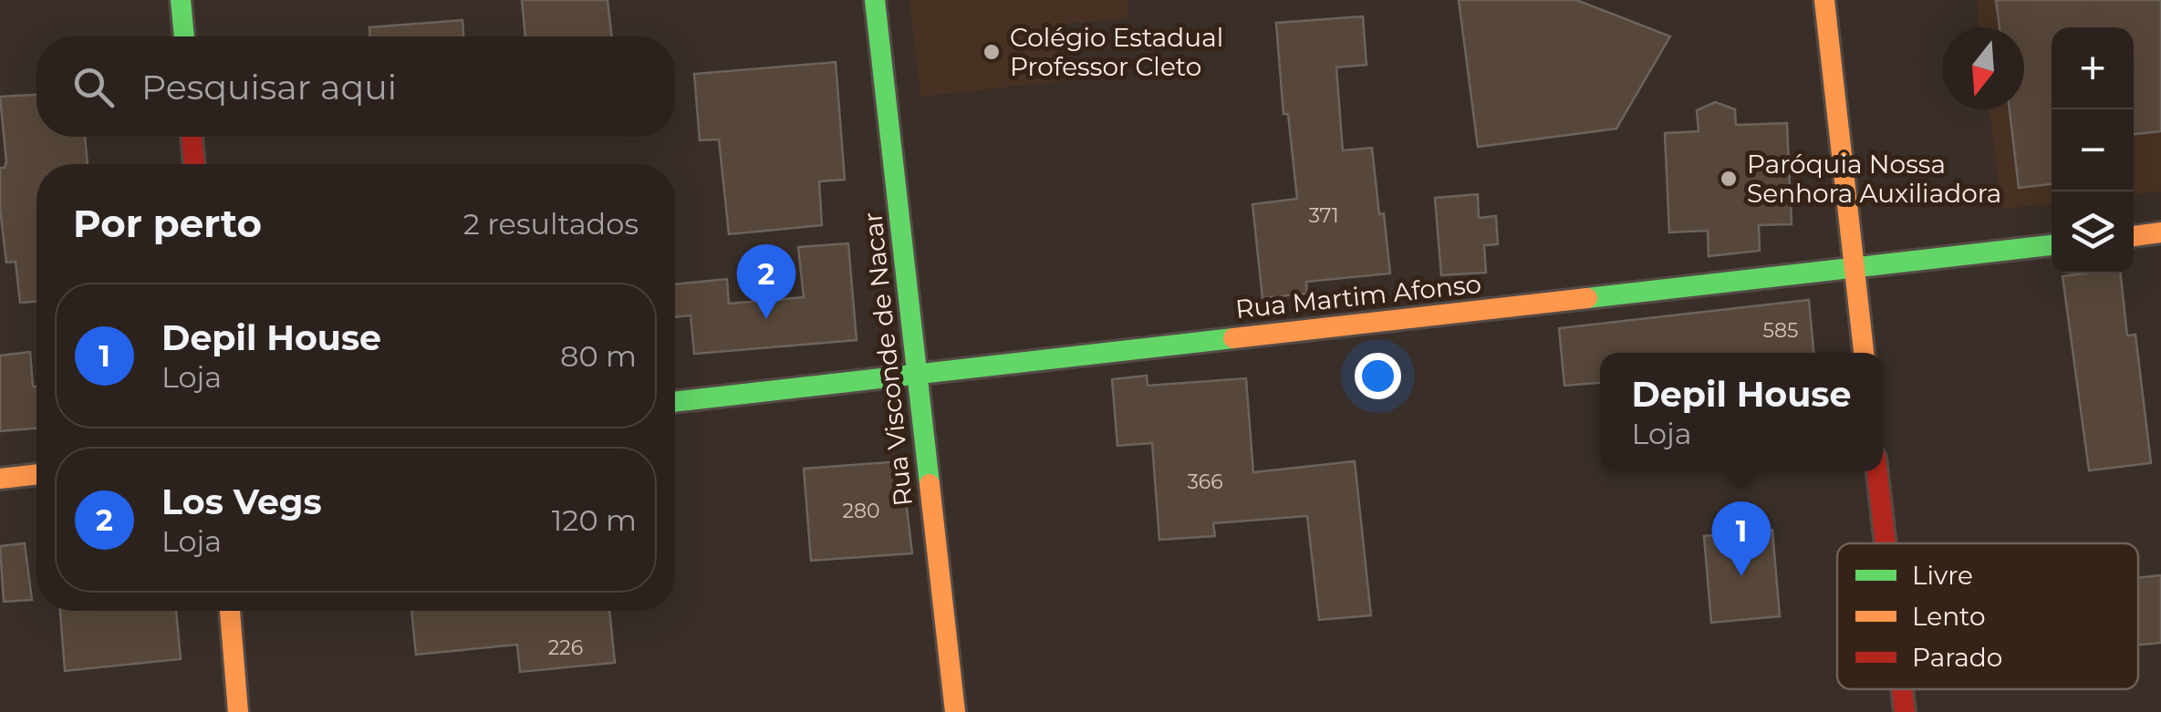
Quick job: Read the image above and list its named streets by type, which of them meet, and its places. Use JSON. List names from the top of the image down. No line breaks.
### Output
{"streets":{"main road":["Rua Martim Afonso","Rua Visconde de Nacar"]},"crossings":[["Rua Martim Afonso","Rua Visconde de Nacar"]],"places":["Colégio Estadual Professor Cleto","Paróquia Nossa Senhora Auxiliadora"],"house_numbers":["371","585","366","280","226"],"legend":["Livre","Lento","Parado"],"north":"bottom","page":{"map_buttons":["+","−"],"search":"Pesquisar aqui","heading":["Por perto","2 resultados"],"pins":["2","1"],"list":[{"mark":"1","name":"Depil House","note":"Loja","value":"80 m"},{"mark":"2","name":"Los Vegs","note":"Loja","value":"120 m"}],"popup":["Depil House","Loja"]}}
